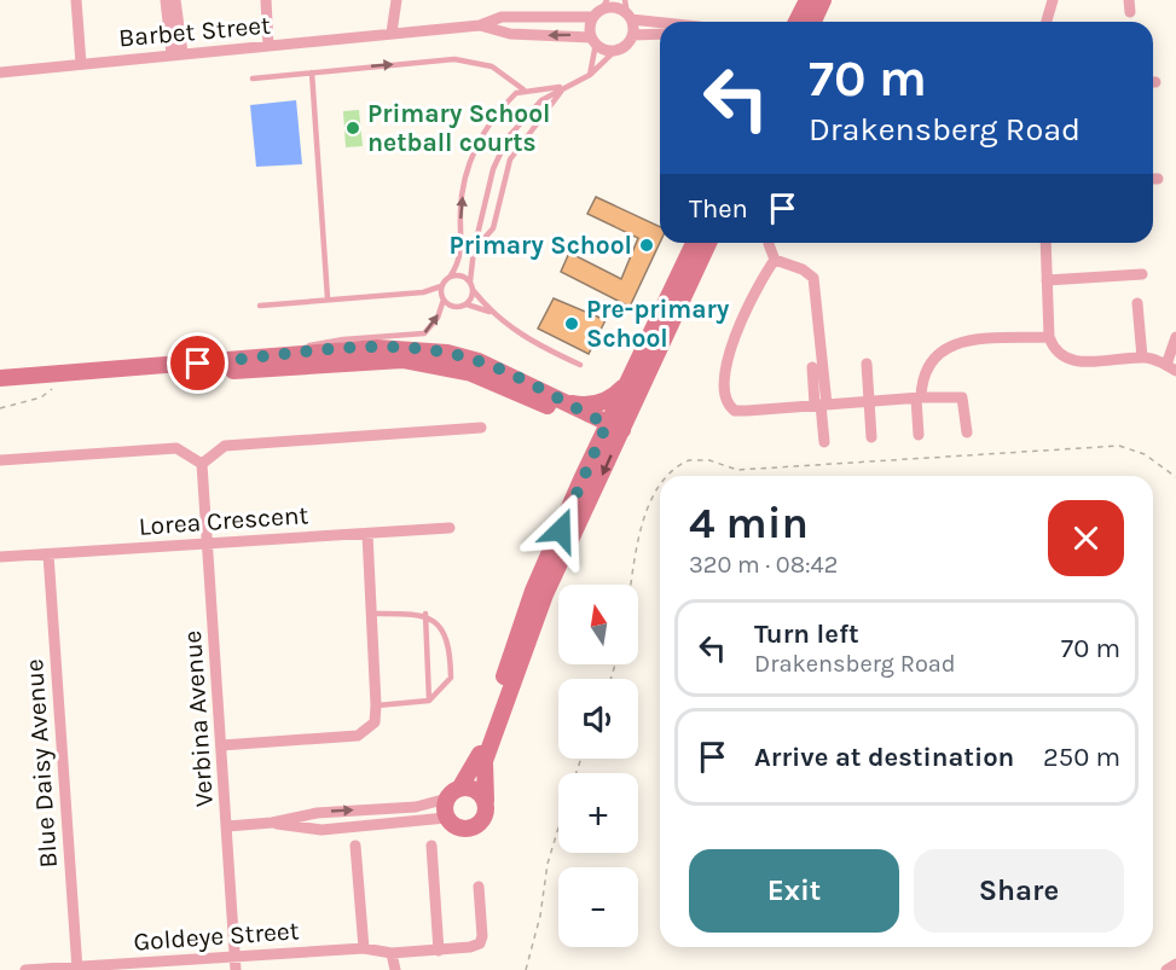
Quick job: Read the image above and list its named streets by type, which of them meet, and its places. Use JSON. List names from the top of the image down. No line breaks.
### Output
{"streets":{"street":["Barbet Street","Lorea Crescent","Verbina Avenue","Blue Daisy Avenue","Goldeye Street"]},"crossings":[["Lorea Crescent","Verbina Avenue"],["Lorea Crescent","Blue Daisy Avenue"],["Verbina Avenue","Goldeye Street"],["Blue Daisy Avenue","Goldeye Street"]],"places":["Primary School netball courts","Primary School","Pre-primary School"],"north":"top","page":{"turn":["70 m","Drakensberg Road"],"then":"Then","heading":["4 min","320 m · 08:42"],"map_buttons":["+","−"],"list":[{"name":"Turn left","note":"Drakensberg Road","value":"70 m"},{"name":"Arrive at destination","value":"250 m"}],"buttons":["Exit","Share"]}}
